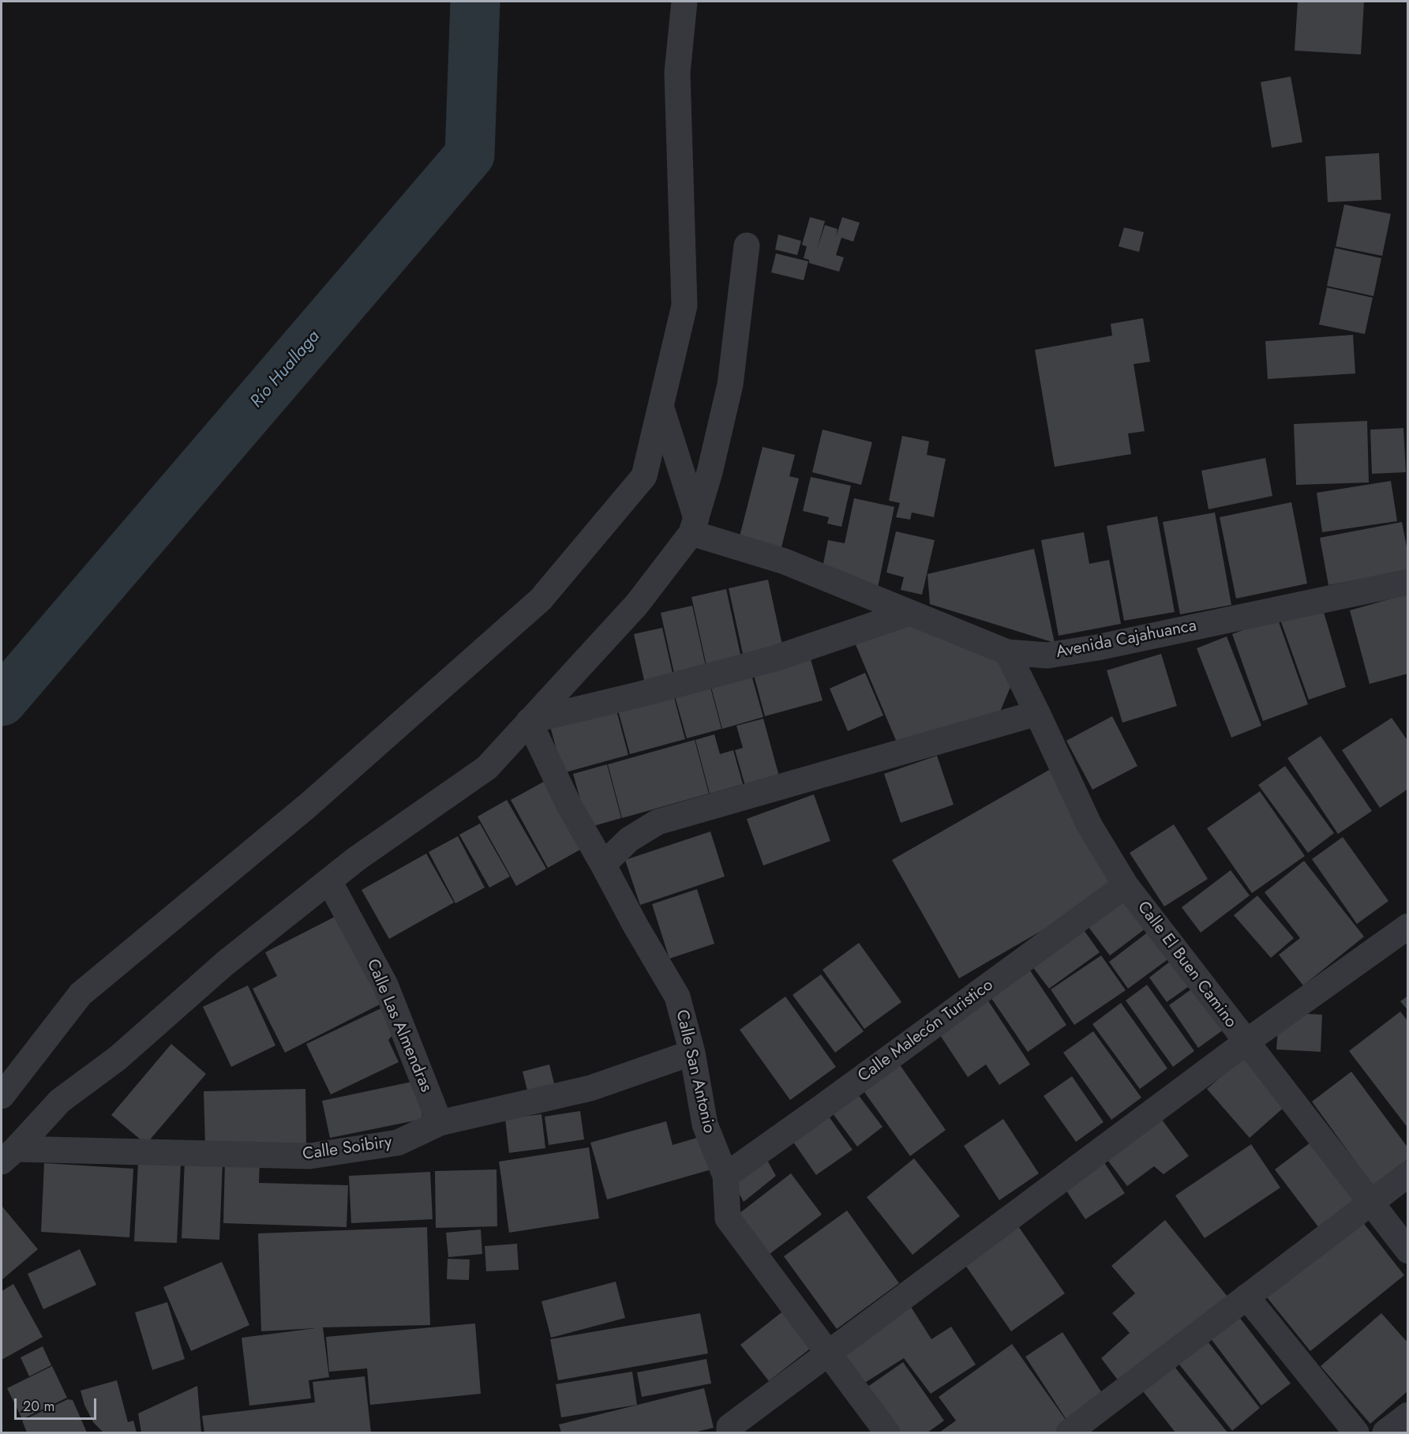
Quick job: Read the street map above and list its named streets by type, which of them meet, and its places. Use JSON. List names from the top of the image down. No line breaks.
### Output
{"streets":{"street":["Avenida Cajahuanca","Calle El Buen Camino","Calle Las Almendras","Calle Malecón Turistico","Calle San Antonio","Calle Soibiry"]},"crossings":[["Avenida Cajahuanca","Calle El Buen Camino"],["Calle El Buen Camino","Calle Malecón Turistico"],["Calle Las Almendras","Calle Soibiry"],["Calle Malecón Turistico","Calle San Antonio"],["Calle San Antonio","Calle Soibiry"]],"water":["Río Huallaga"],"scale_bar":"20 m"}
